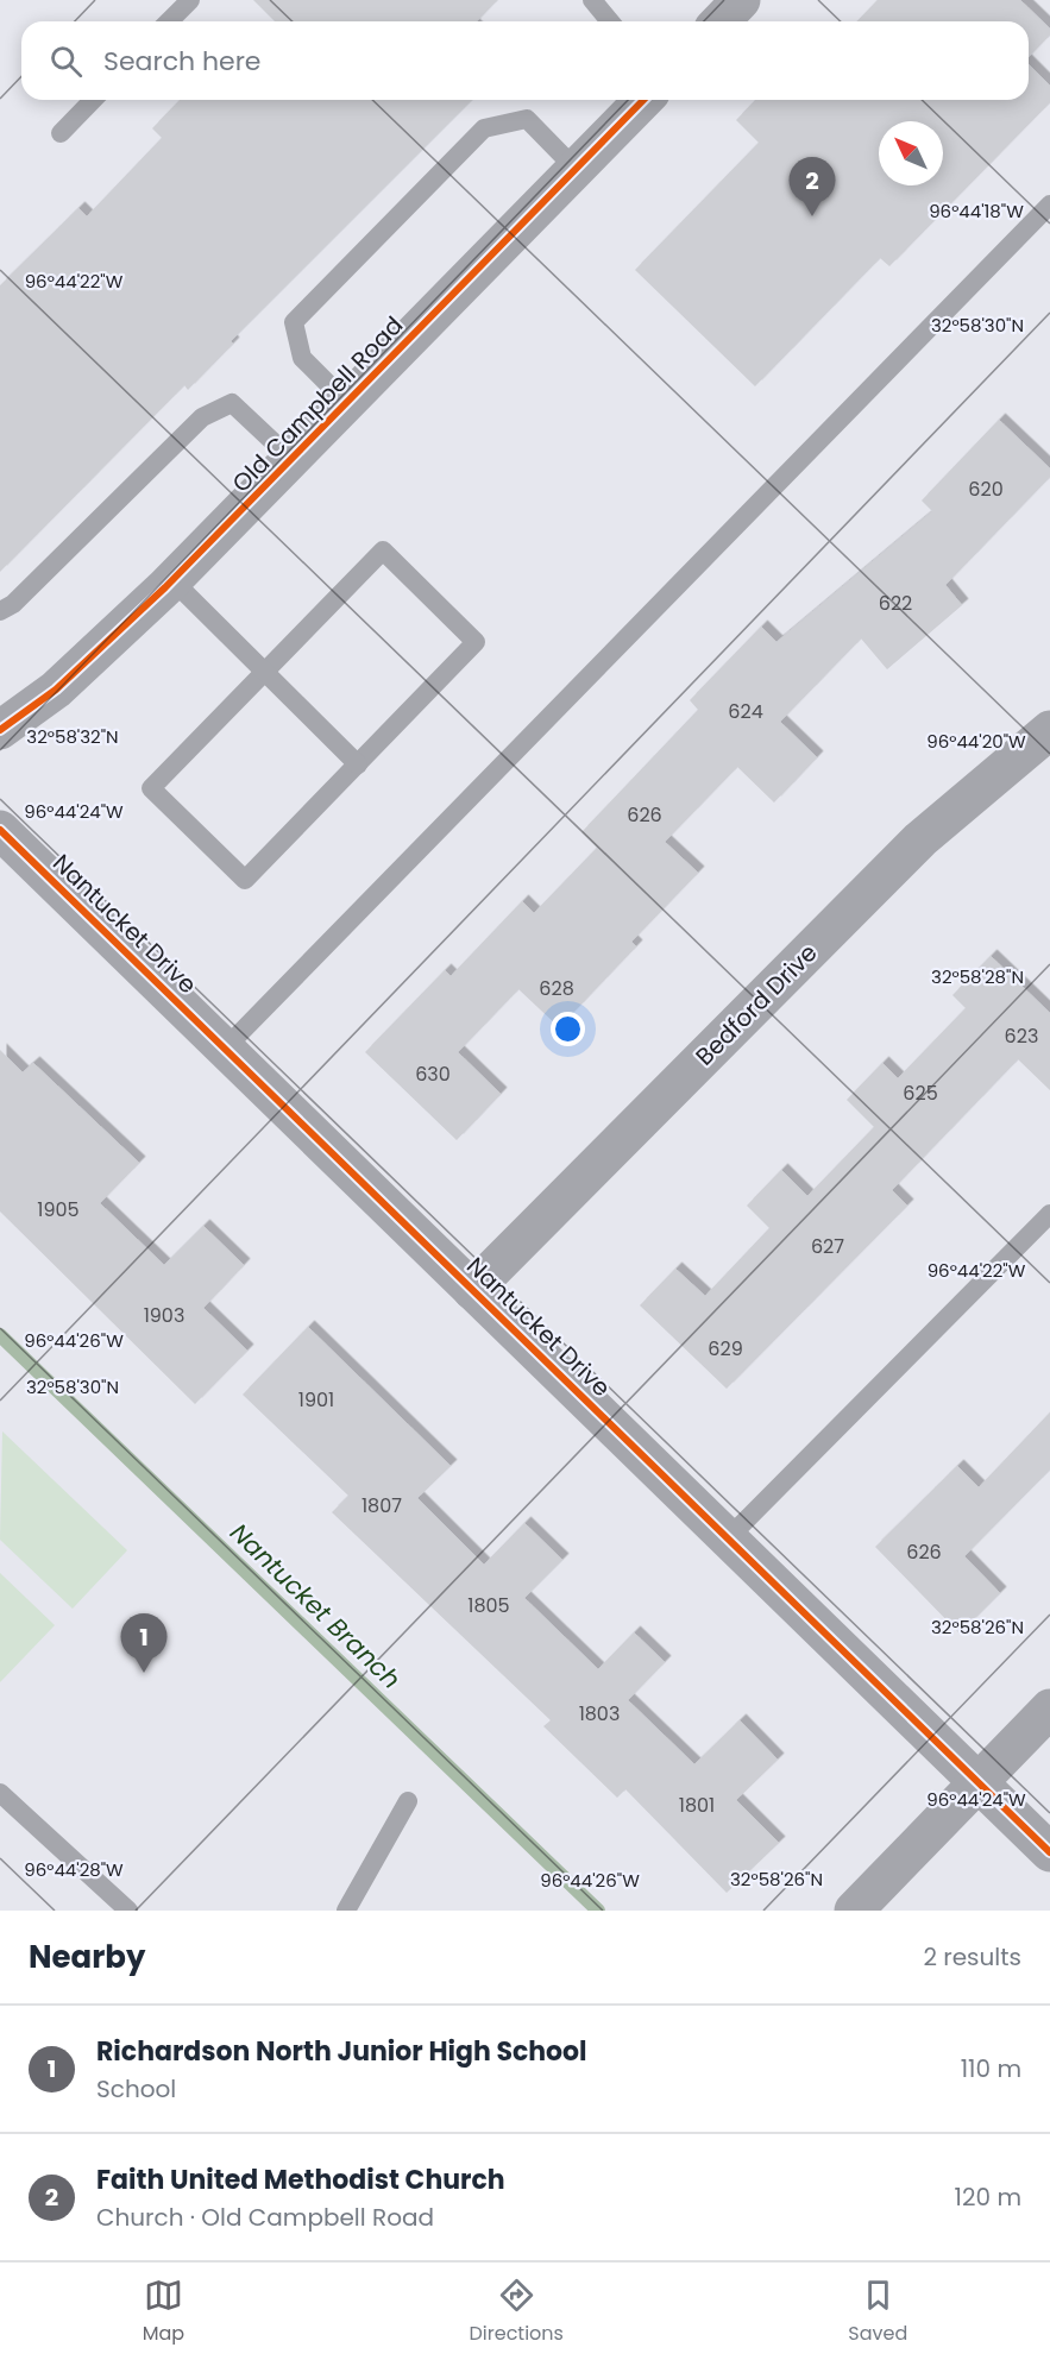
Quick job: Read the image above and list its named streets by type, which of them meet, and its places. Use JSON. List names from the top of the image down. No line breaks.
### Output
{"streets":{"street":["Old Campbell Road","Nantucket Drive","Bedford Drive"]},"crossings":[["Nantucket Drive","Bedford Drive"]],"water":["Nantucket Branch"],"house_numbers":["620","622","624","626","628","623","630","625","1905","627","1903","629","1901","1807","626","1805","1803","1801"],"north":"top left","page":{"search":"Search here","pins":["2","1"],"heading":["Nearby","2 results"],"list":[{"mark":"1","name":"Richardson North Junior High School","note":"School","value":"110 m"},{"mark":"2","name":"Faith United Methodist Church","note":"Church · Old Campbell Road","value":"120 m"}],"nav":["Map","Directions","Saved"]},"coordinates":["96°44'18\"W","96°44'22\"W","32°58'30\"N","32°58'32\"N","96°44'20\"W","96°44'24\"W","32°58'28\"N","96°44'26\"W","32°58'26\"N","96°44'28\"W"]}
